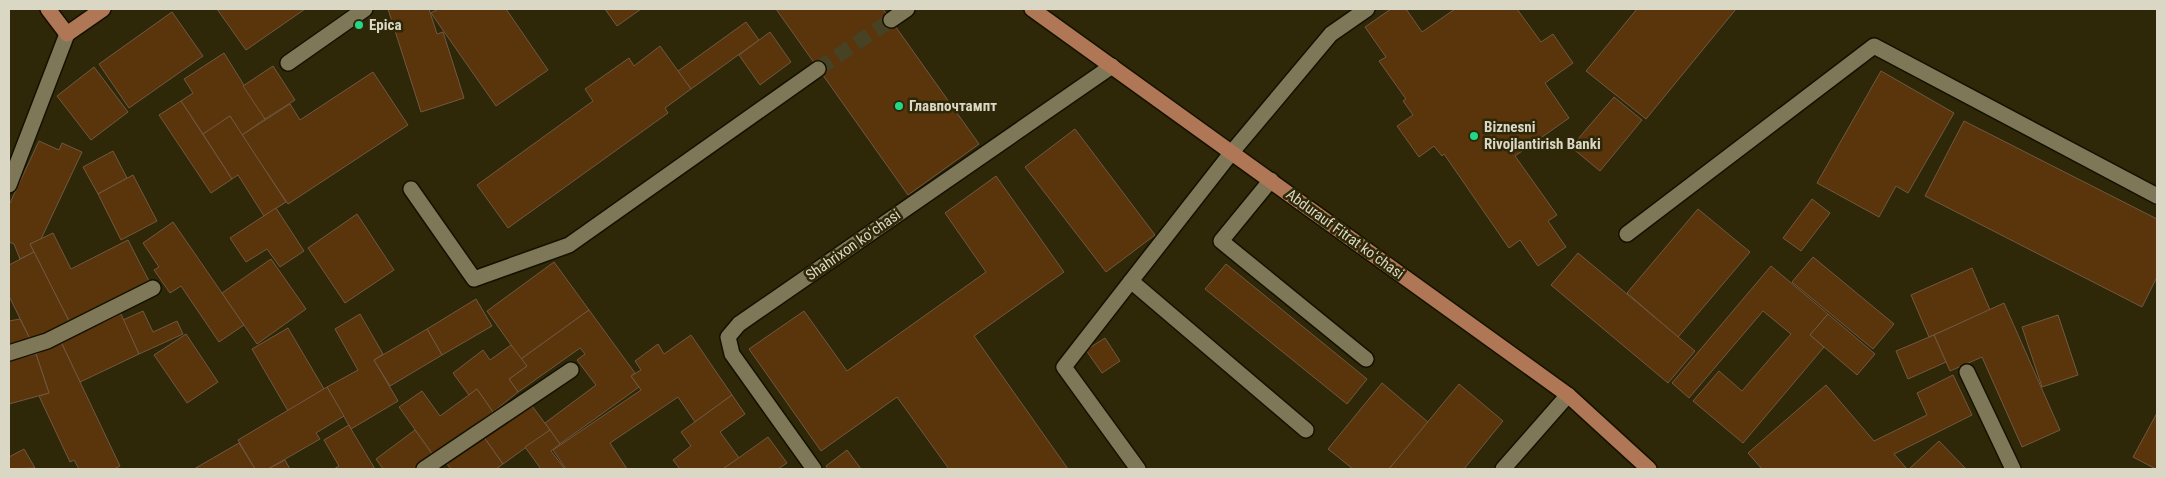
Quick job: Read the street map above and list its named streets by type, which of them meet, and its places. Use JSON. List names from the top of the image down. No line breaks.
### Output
{"streets":{"main road":["Abdurauf Fitrat koʻchasi"],"street":["Shahrixon koʻchasi"]},"crossings":[["Abdurauf Fitrat koʻchasi","Shahrixon koʻchasi"]],"places":["Epica","Главпочтампт","Biznesni Rivojlantirish Banki"]}
